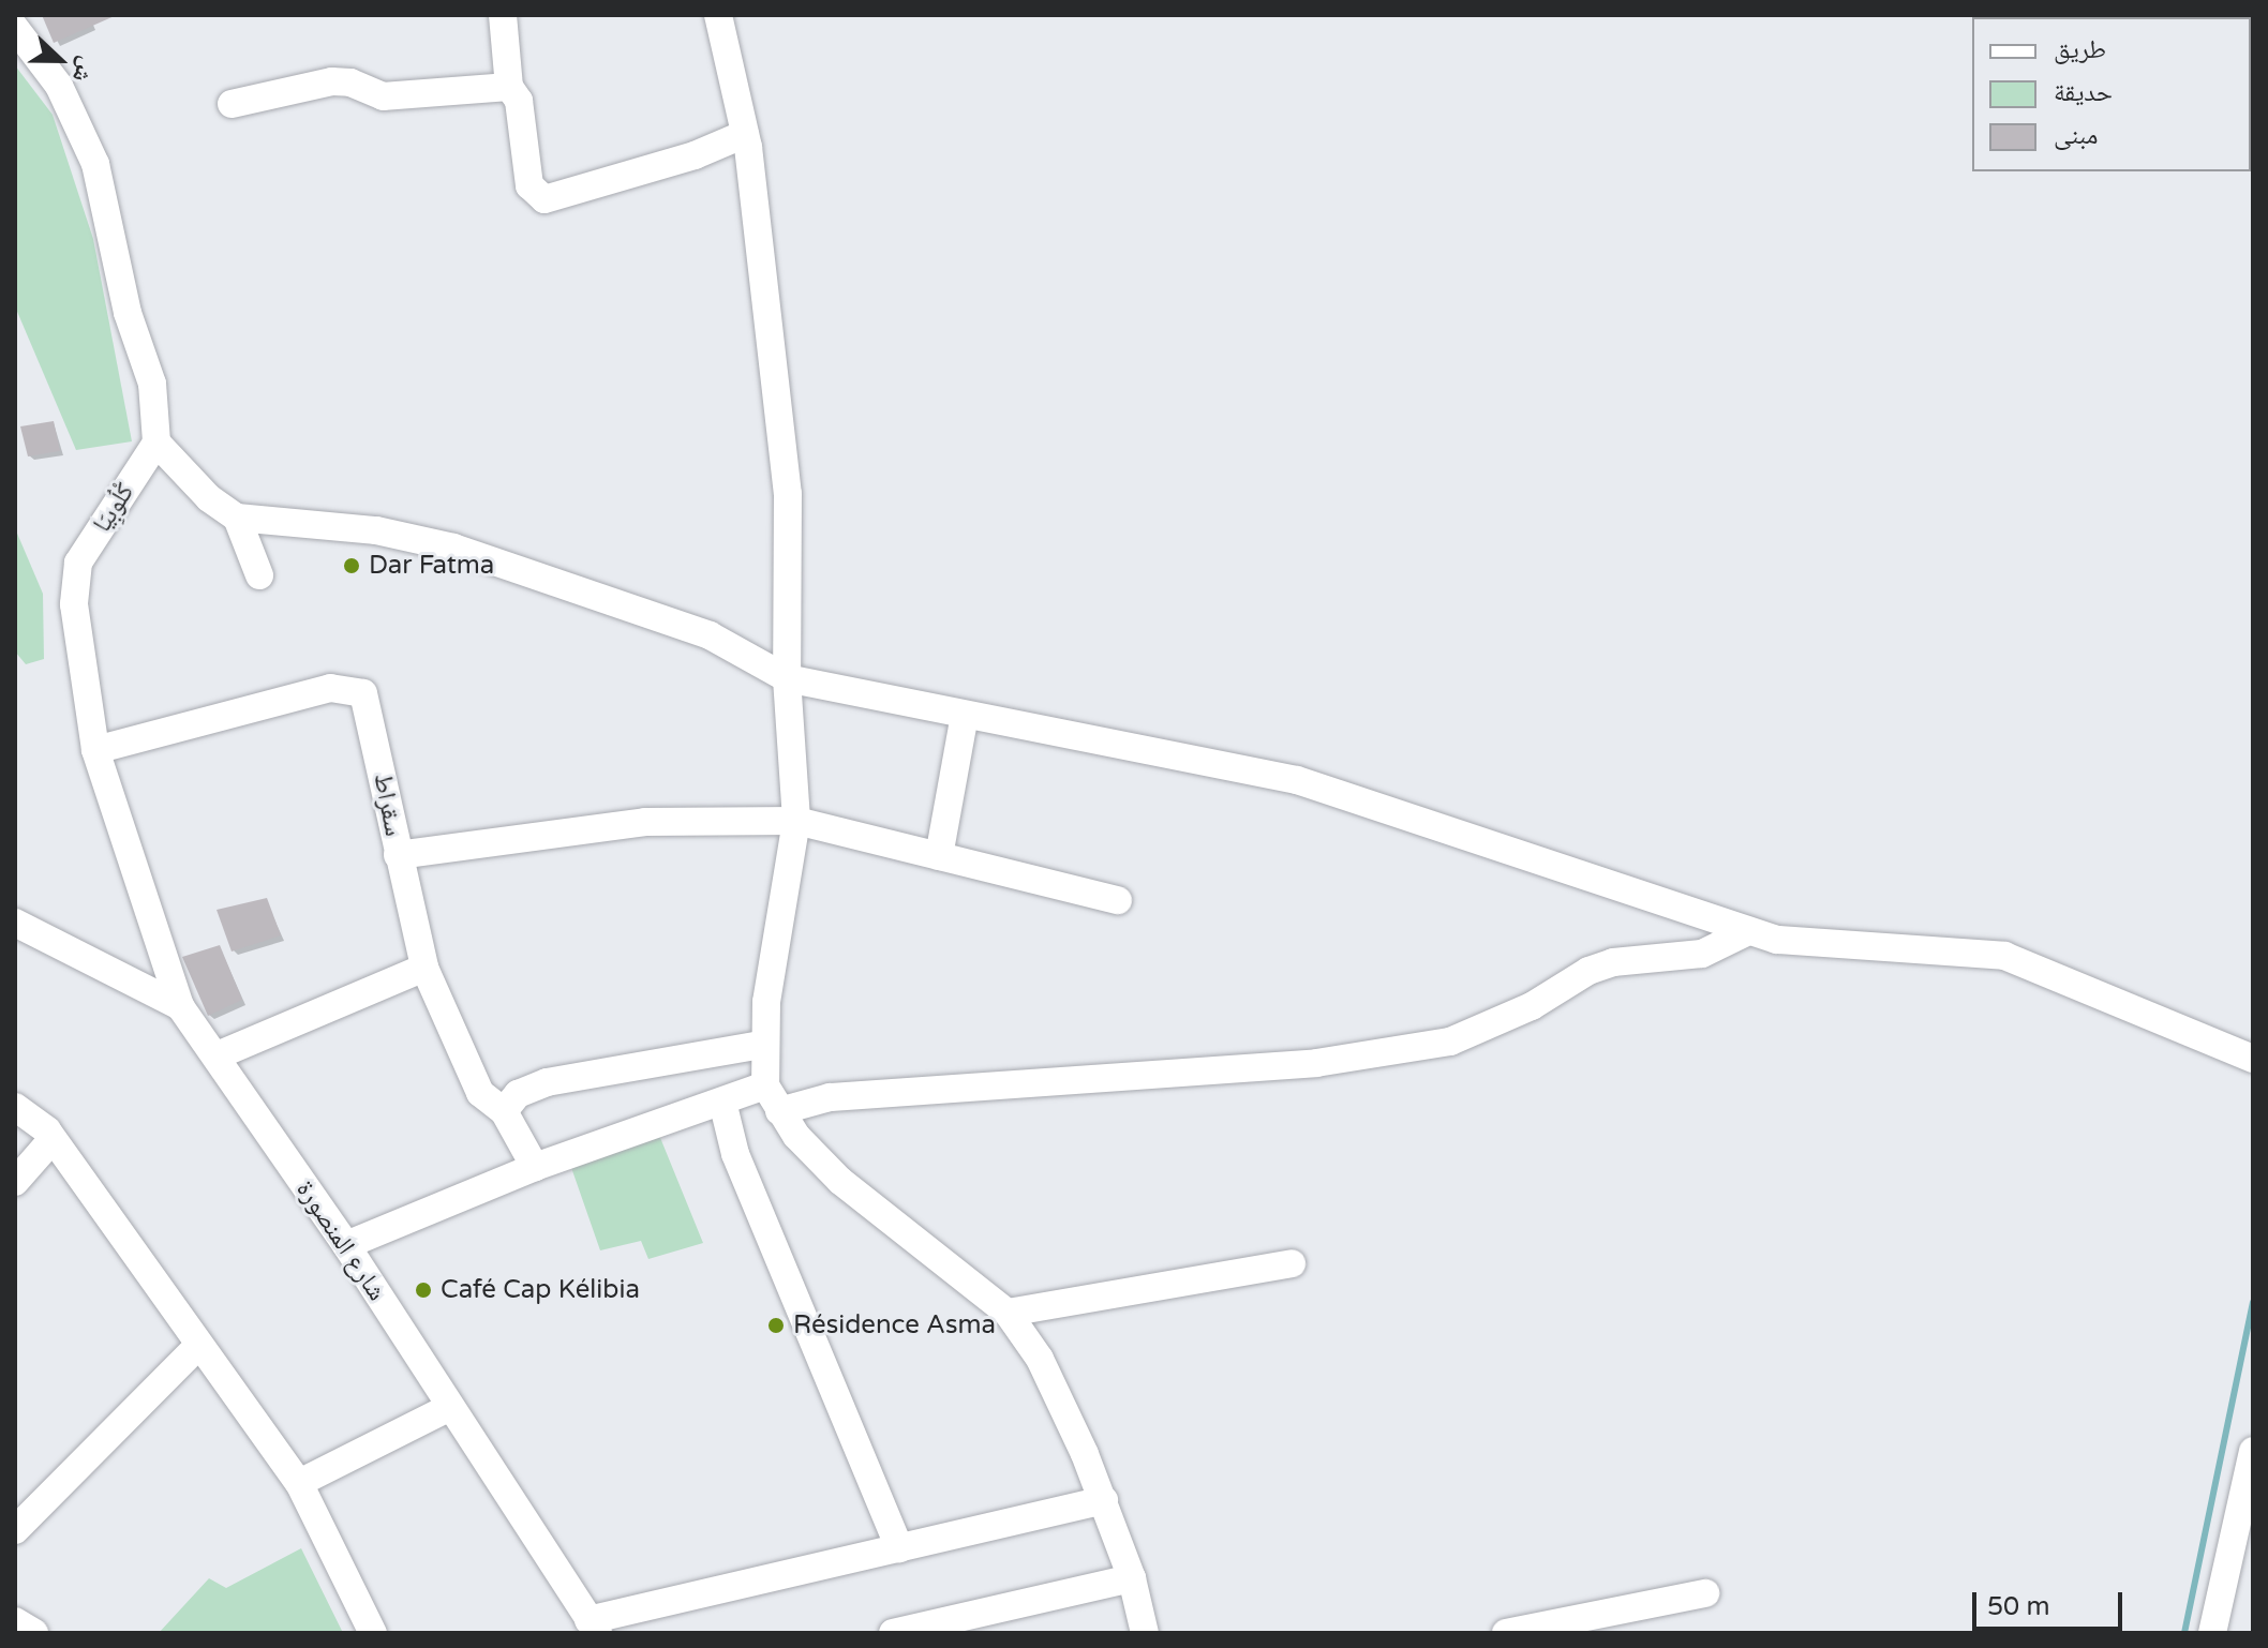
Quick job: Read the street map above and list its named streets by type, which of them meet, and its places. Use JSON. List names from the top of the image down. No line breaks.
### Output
{"streets":{"street":["كْلُوبِيَا","سقراط","شارع المنصورة"]},"crossings":[["كْلُوبِيَا","سقراط"],["كْلُوبِيَا","شارع المنصورة"]],"places":["Dar Fatma","Café Cap Kélibia","Résidence Asma"],"legend":["طريق","حديقة","مبنى"],"scale_bar":"50 m","north":"right"}
